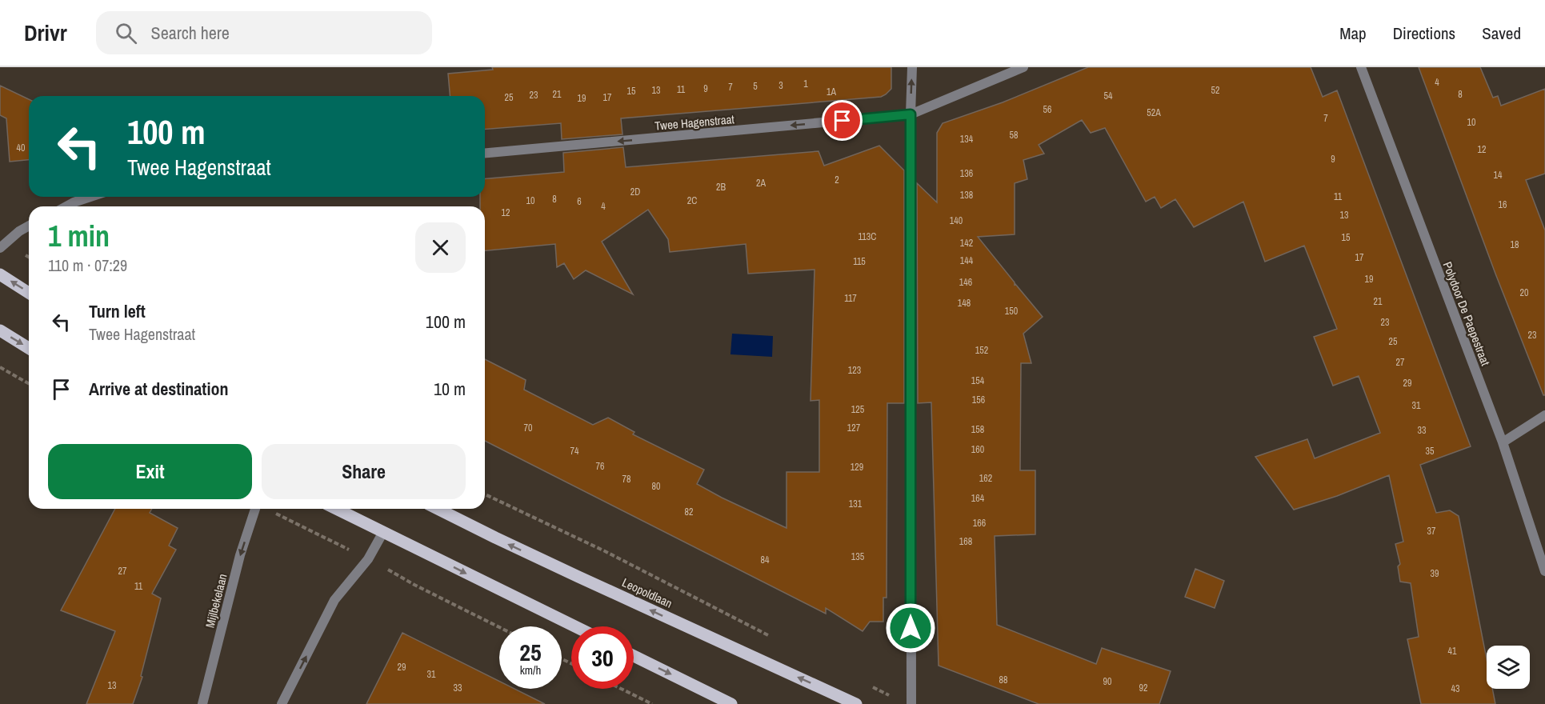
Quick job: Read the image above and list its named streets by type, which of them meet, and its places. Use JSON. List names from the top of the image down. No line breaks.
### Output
{"streets":{"main road":["Leopoldlaan"],"street":["Twee Hagenstraat","Polydoor De Paepestraat","Mijlbekelaan"]},"one_way":["Twee Hagenstraat","Mijlbekelaan"],"house_numbers":["4","1","3","5","7","9","11","13","52","15","1A","21","8","23","54","25","17","19","56","52A","7","10","58","134","40","12","9","136","14","2","2A","2B","2D","138","11","8","10","2C","6","16","4","12","13","140","113C","15","142","18","17","144","115","19","146","20","117","21","148","150","23","23","25","152","27","123","154","29","156","31","125","70","127","158","33","160","74","35","76","129","162","78","80","164","131","82","166","37","168","135","84","27","39","11","41","29","31","88","90","13","33","92","43"],"page":{"header":"Drivr","search":"Search here","nav":["Map","Directions","Saved"],"turn":["100 m","Twee Hagenstraat"],"heading":["1 min","110 m · 07:29"],"list":[{"name":"Turn left","note":"Twee Hagenstraat","value":"100 m"},{"name":"Arrive at destination","value":"10 m"}],"buttons":["Exit","Share"],"speed":"25 km/h","limit":"30"}}
